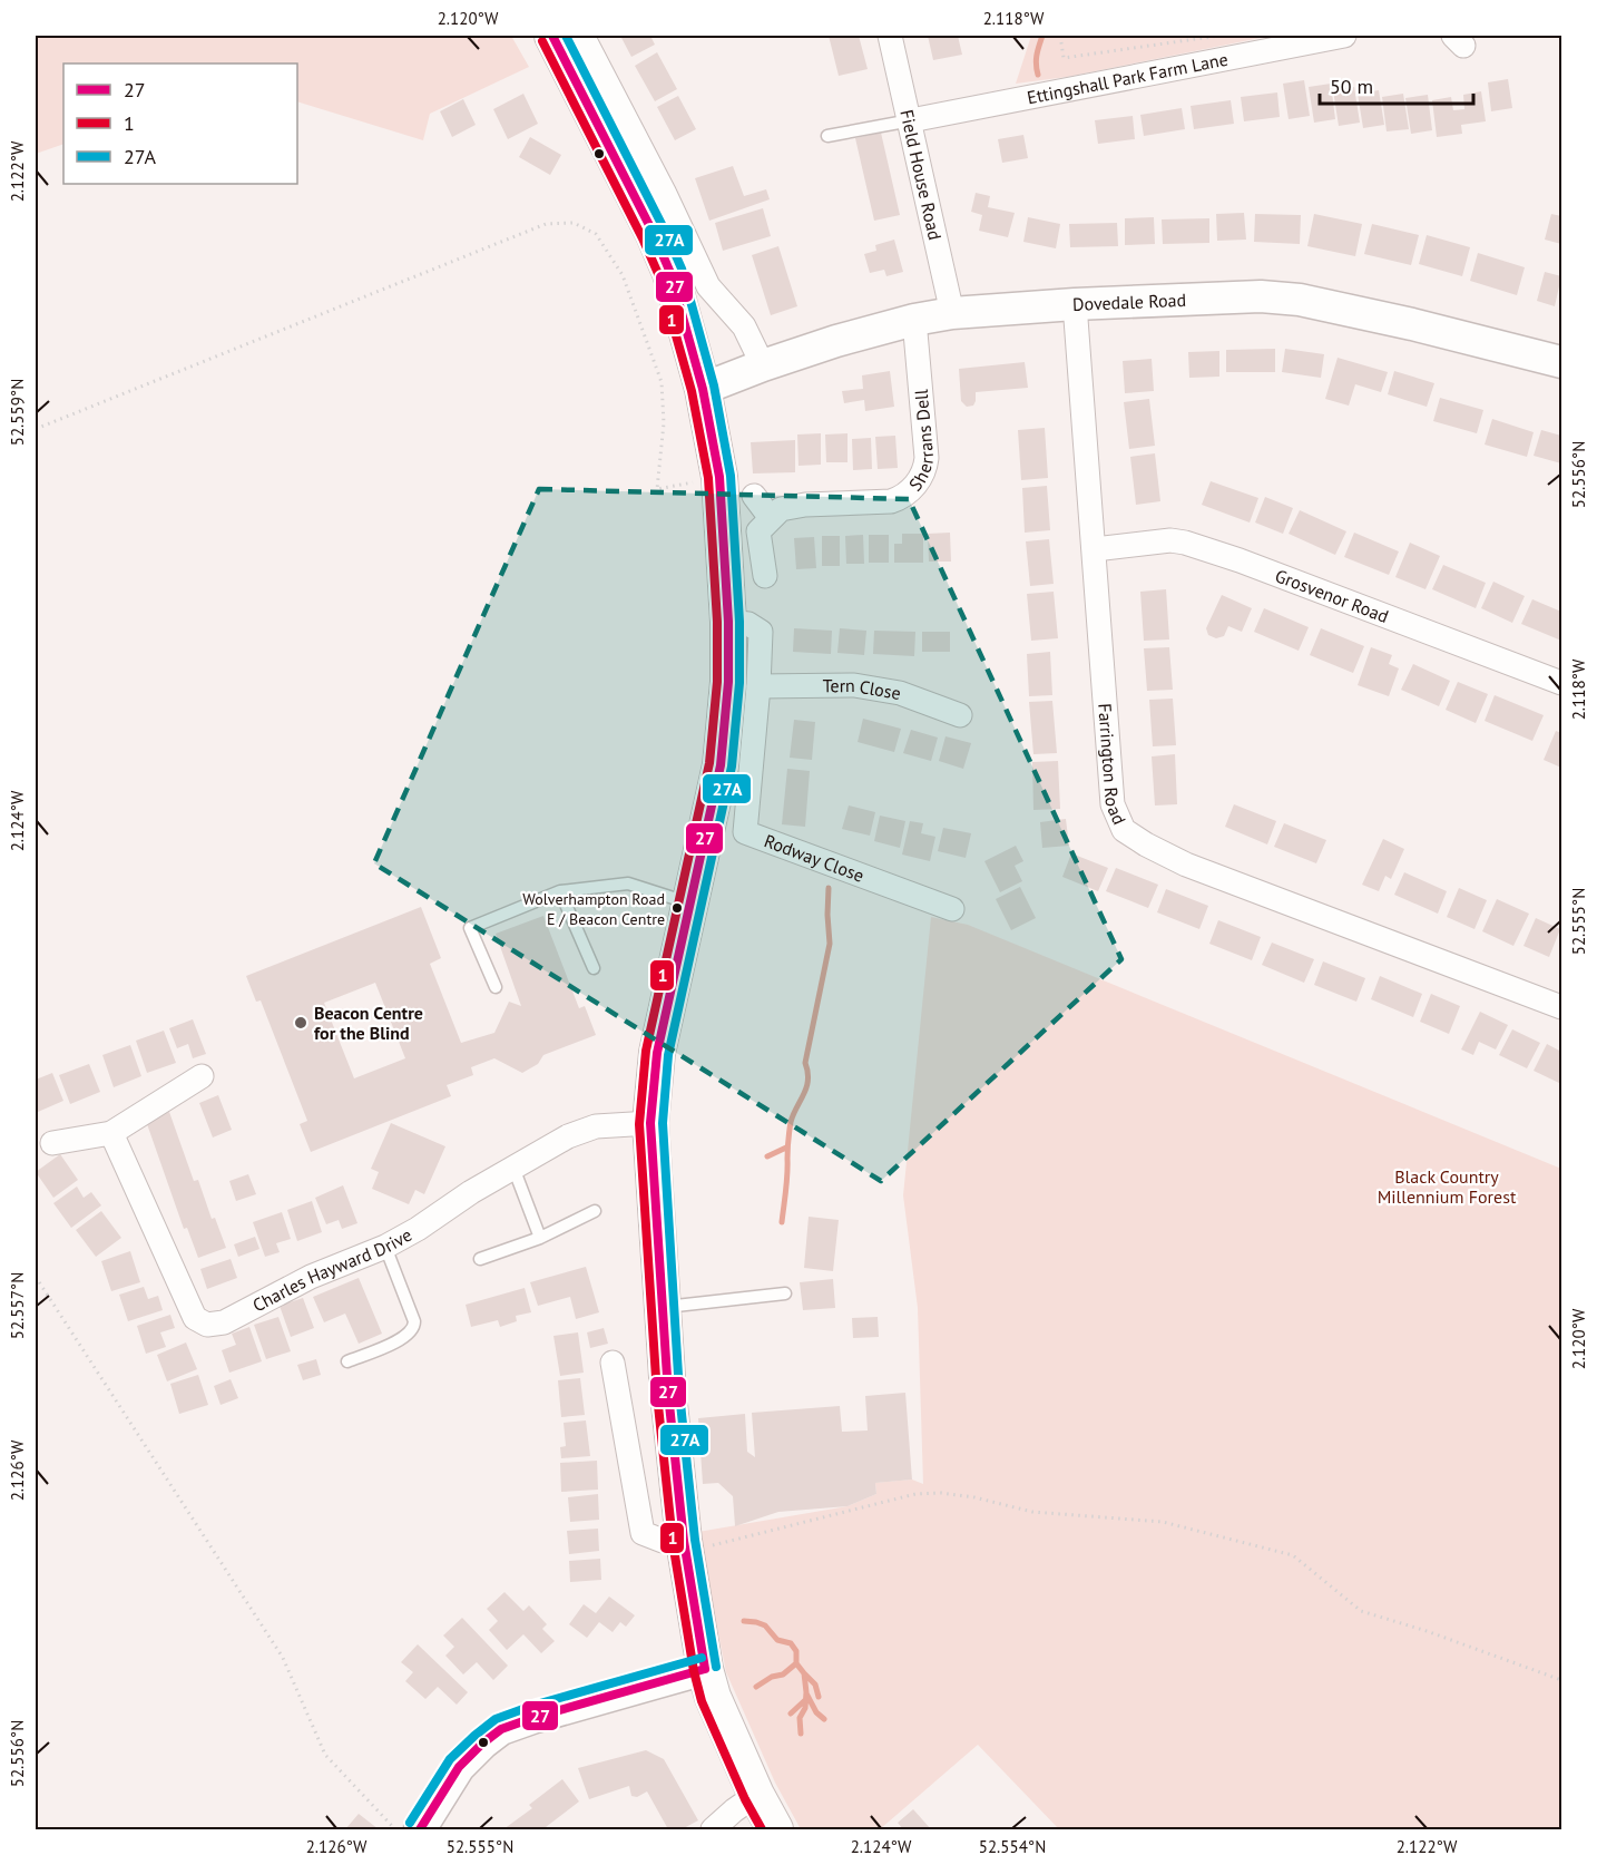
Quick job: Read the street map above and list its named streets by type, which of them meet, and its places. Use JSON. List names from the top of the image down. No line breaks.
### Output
{"streets":{"street":["Ettingshall Park Farm Lane","Field House Road","Dovedale Road","Sherrans Dell","Grosvenor Road","Tern Close","Farrington Road","Rodway Close","Charles Hayward Drive"]},"crossings":[["Ettingshall Park Farm Lane","Field House Road"],["Field House Road","Dovedale Road"],["Dovedale Road","Sherrans Dell"],["Dovedale Road","Farrington Road"],["Grosvenor Road","Farrington Road"],["Tern Close","Rodway Close"]],"parks":["Black Country Millennium Forest"],"places":["Wolverhampton Road E / Beacon Centre","Beacon Centre for the Blind"],"lines":["transit line 27","transit line 27A","transit line 1"],"legend":["27","1","27A"],"scale_bar":"50 m","coordinates":["2.120°W","2.118°W","2.122°W","52.559°N","52.556°N","2.124°W","52.555°N","52.557°N","2.126°W","52.554°N"]}
